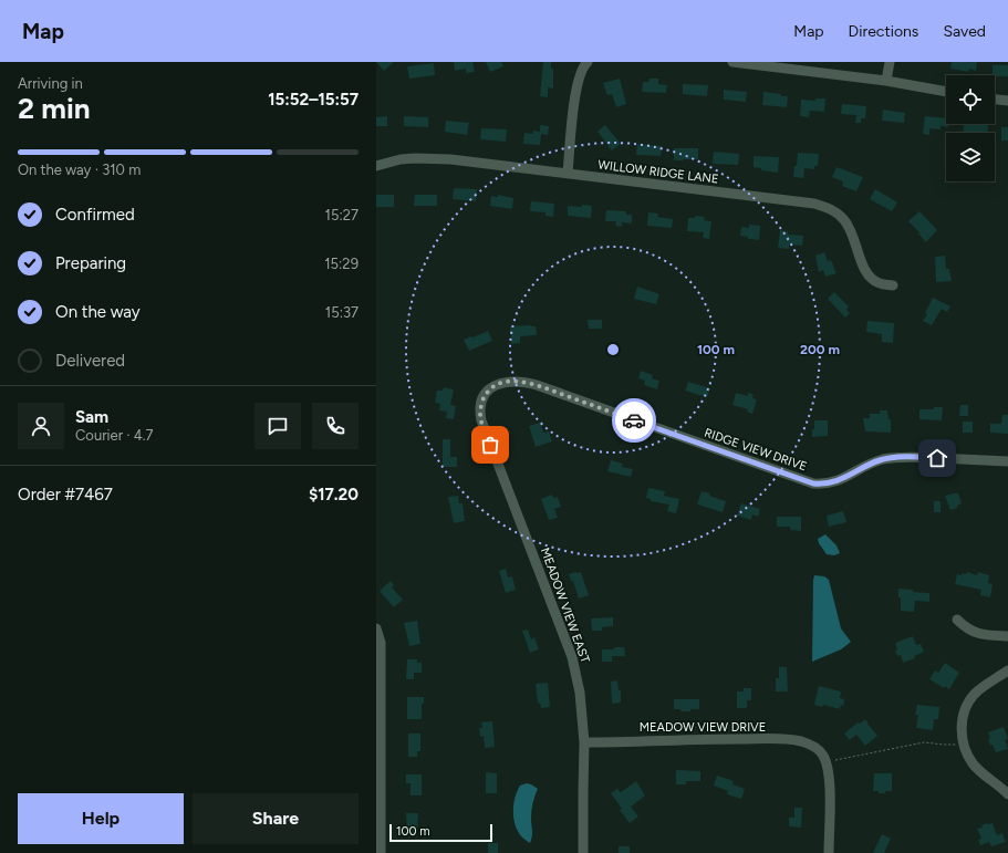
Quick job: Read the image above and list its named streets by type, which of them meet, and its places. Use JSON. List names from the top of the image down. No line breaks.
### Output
{"streets":{"street":["WILLOW RIDGE LANE","RIDGE VIEW DRIVE","MEADOW VIEW EAST","MEADOW VIEW DRIVE"]},"crossings":[["RIDGE VIEW DRIVE","MEADOW VIEW EAST"],["MEADOW VIEW EAST","MEADOW VIEW DRIVE"]],"scale_bar":"100 m","page":{"header":"Map","nav":["Map","Directions","Saved"],"heading":["2 min","Arriving in","15:52–15:57"],"panel":["Sam","Courier · 4.7","Order #7467","$17.20"],"bar":"On the way · 310 m","list":[["Confirmed","15:27"],["Preparing","15:29"],["On the way","15:37"],"Delivered"],"buttons":["Help","Share"],"scale":"100 m"},"rings":["100 m","200 m"]}
